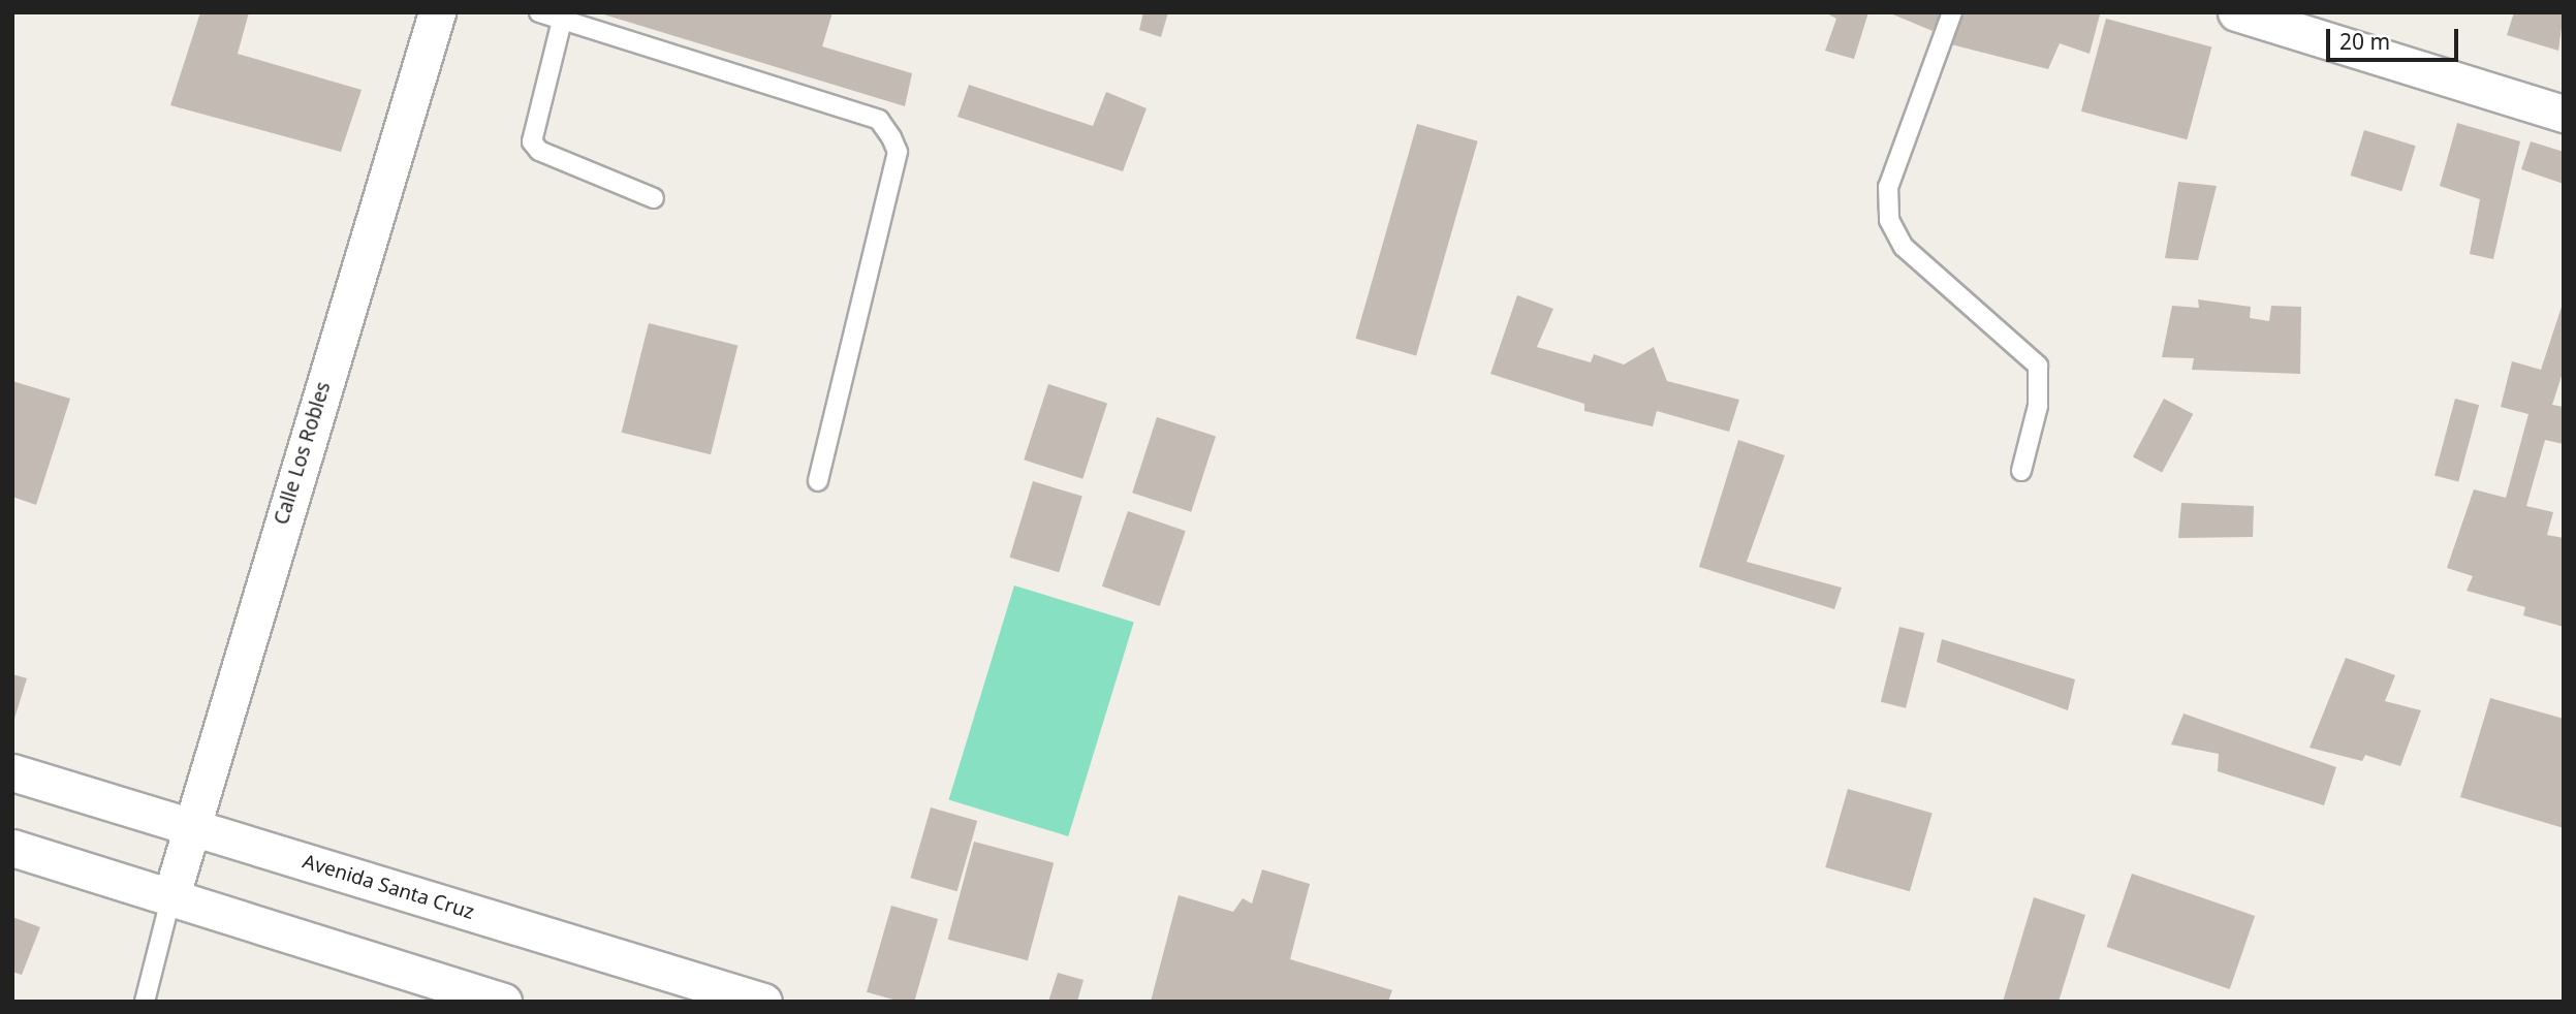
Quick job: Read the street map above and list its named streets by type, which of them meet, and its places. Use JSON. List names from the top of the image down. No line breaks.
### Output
{"streets":{"street":["Calle Los Robles","Avenida Santa Cruz"]},"crossings":[["Calle Los Robles","Avenida Santa Cruz"]],"scale_bar":"20 m"}
